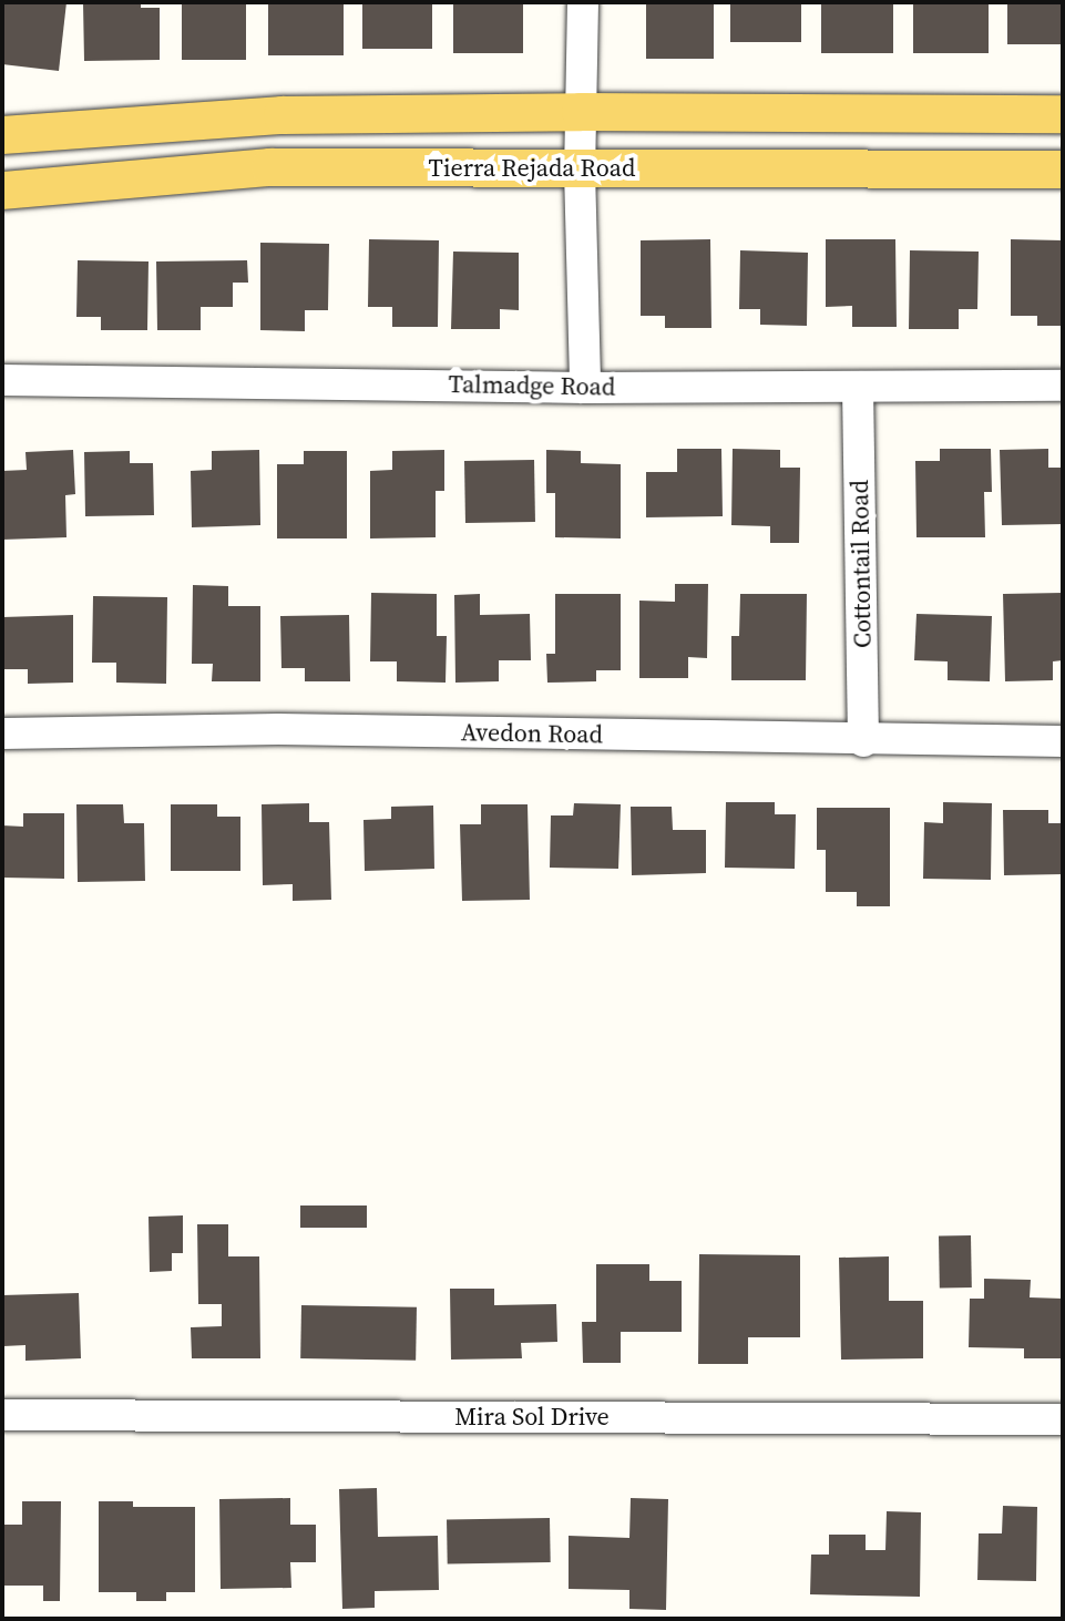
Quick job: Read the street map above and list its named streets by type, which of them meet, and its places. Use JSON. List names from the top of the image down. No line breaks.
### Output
{"streets":{"main road":["Tierra Rejada Road"],"street":["Talmadge Road","Cottontail Road","Avedon Road","Mira Sol Drive"]},"crossings":[["Talmadge Road","Cottontail Road"],["Cottontail Road","Avedon Road"]]}
